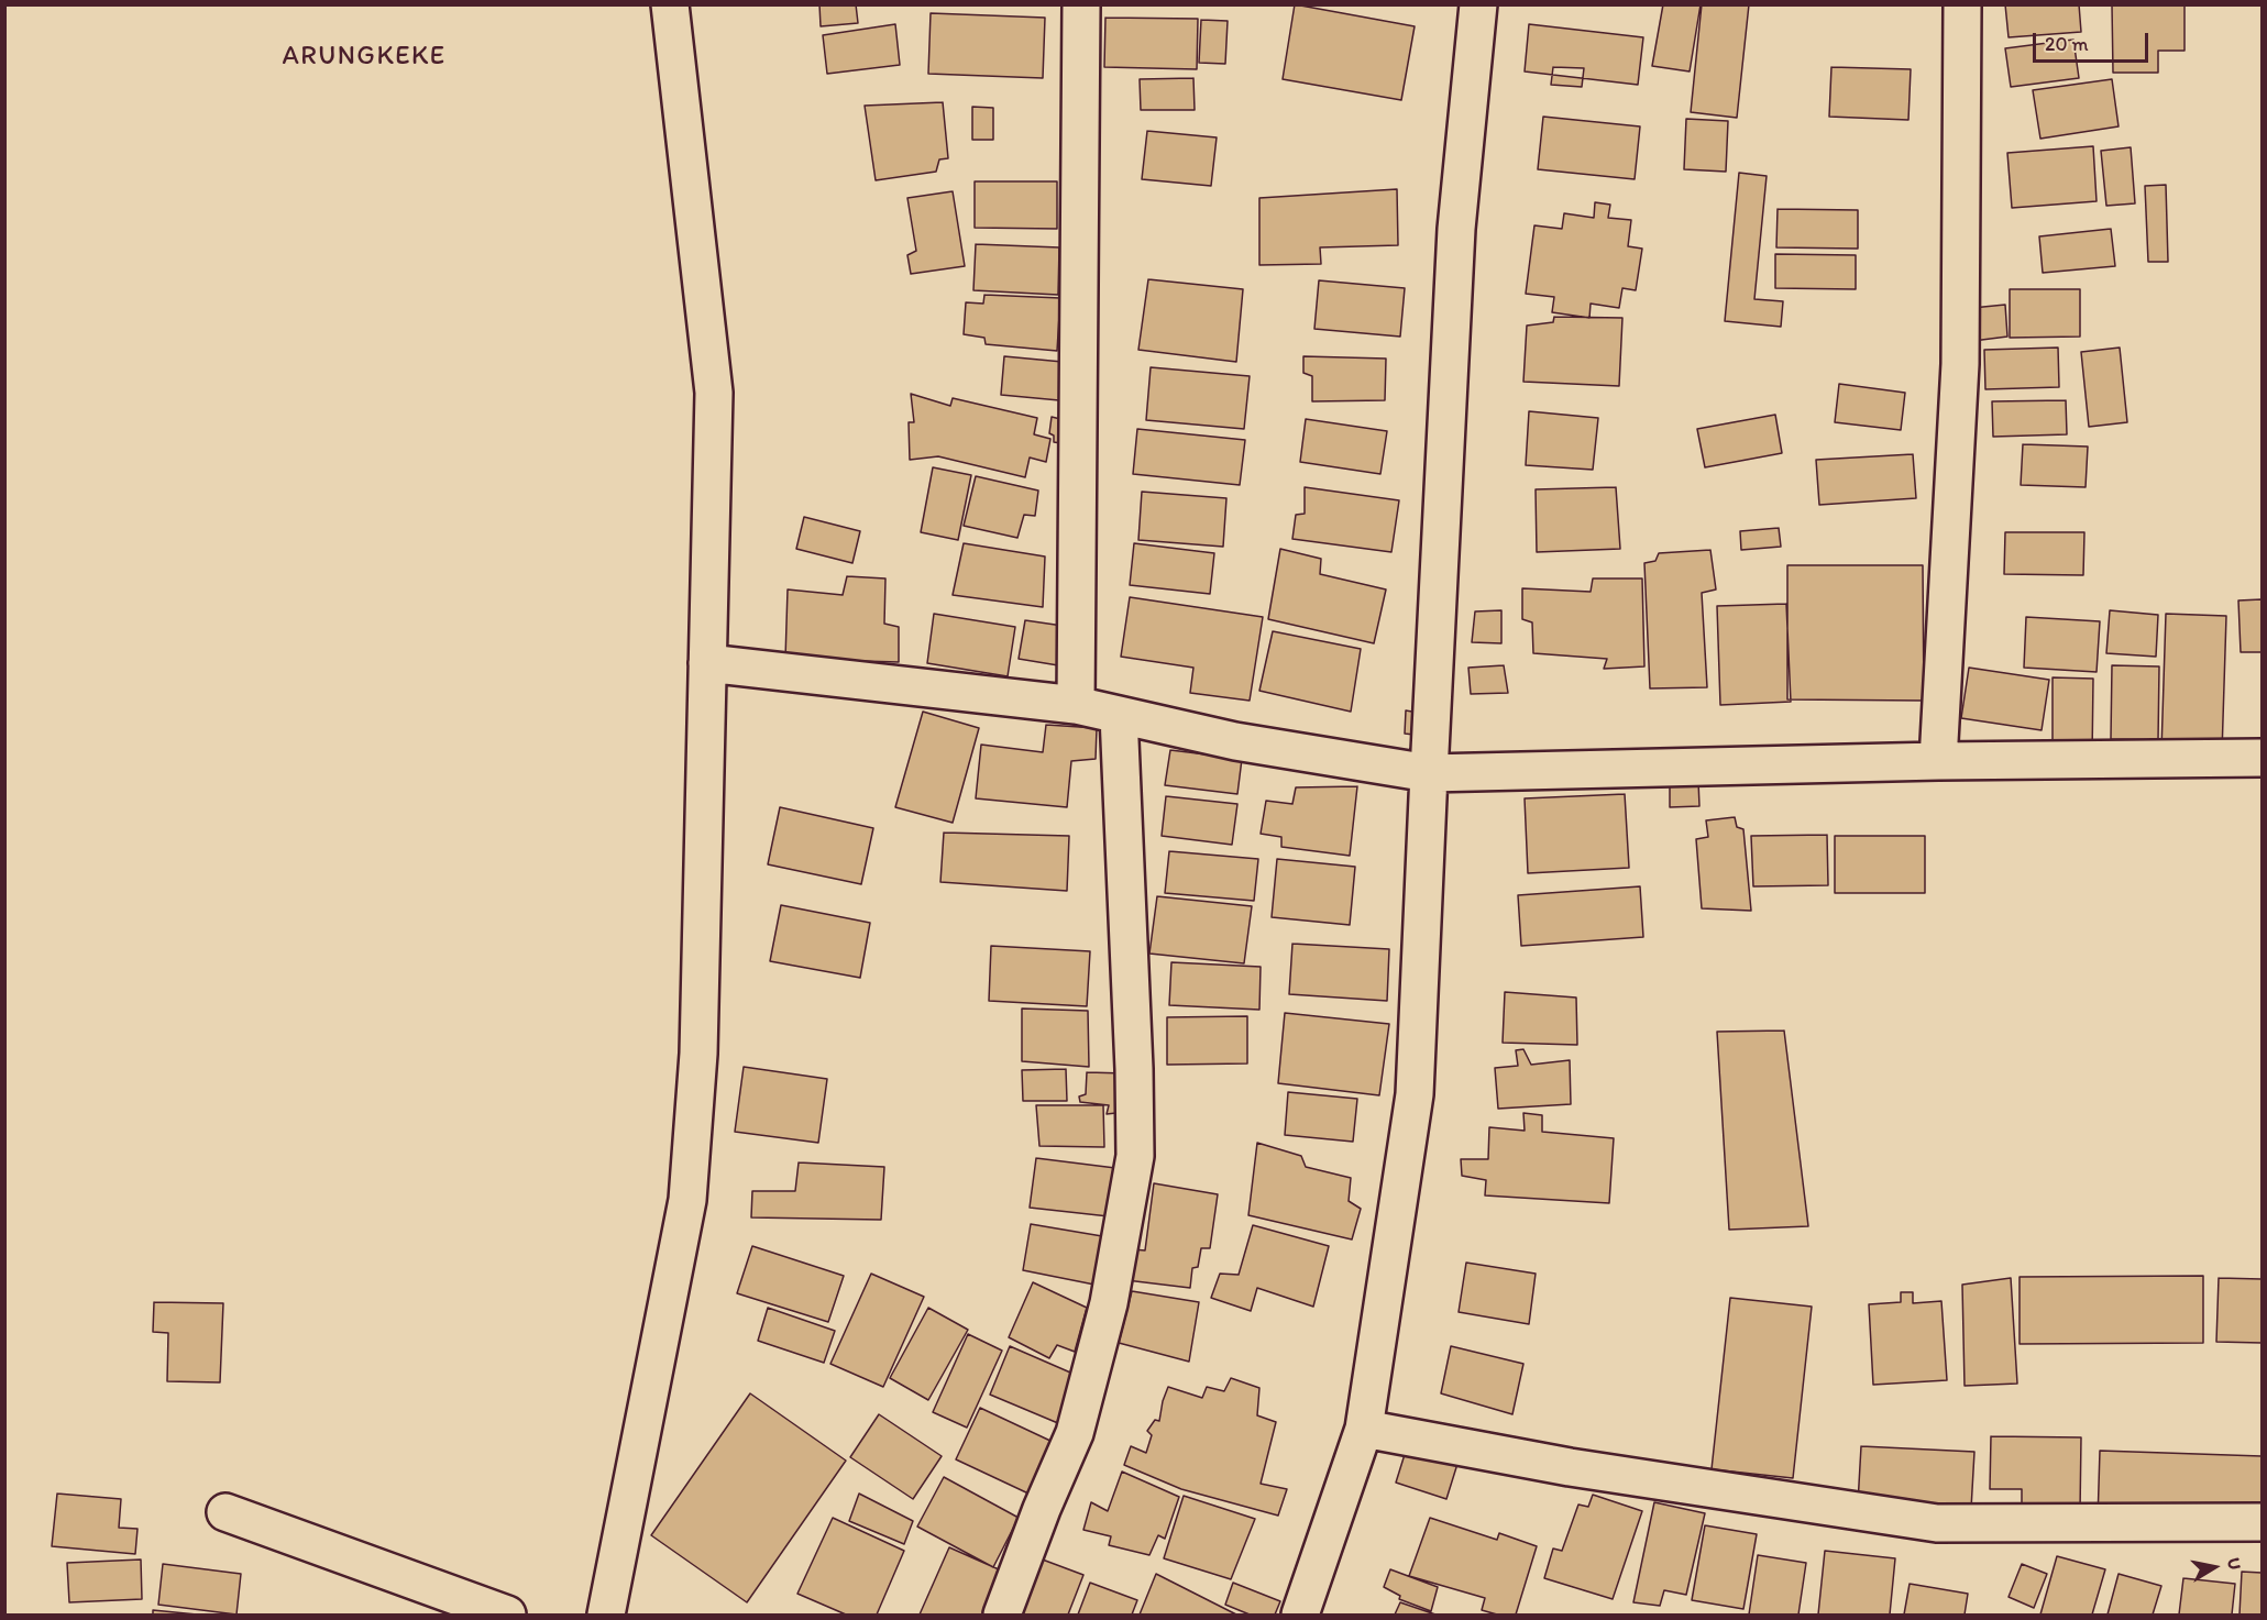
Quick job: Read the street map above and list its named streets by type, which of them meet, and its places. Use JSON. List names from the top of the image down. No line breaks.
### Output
{"districts":["ARUNGKEKE"],"scale_bar":"20 m","north":"right"}
